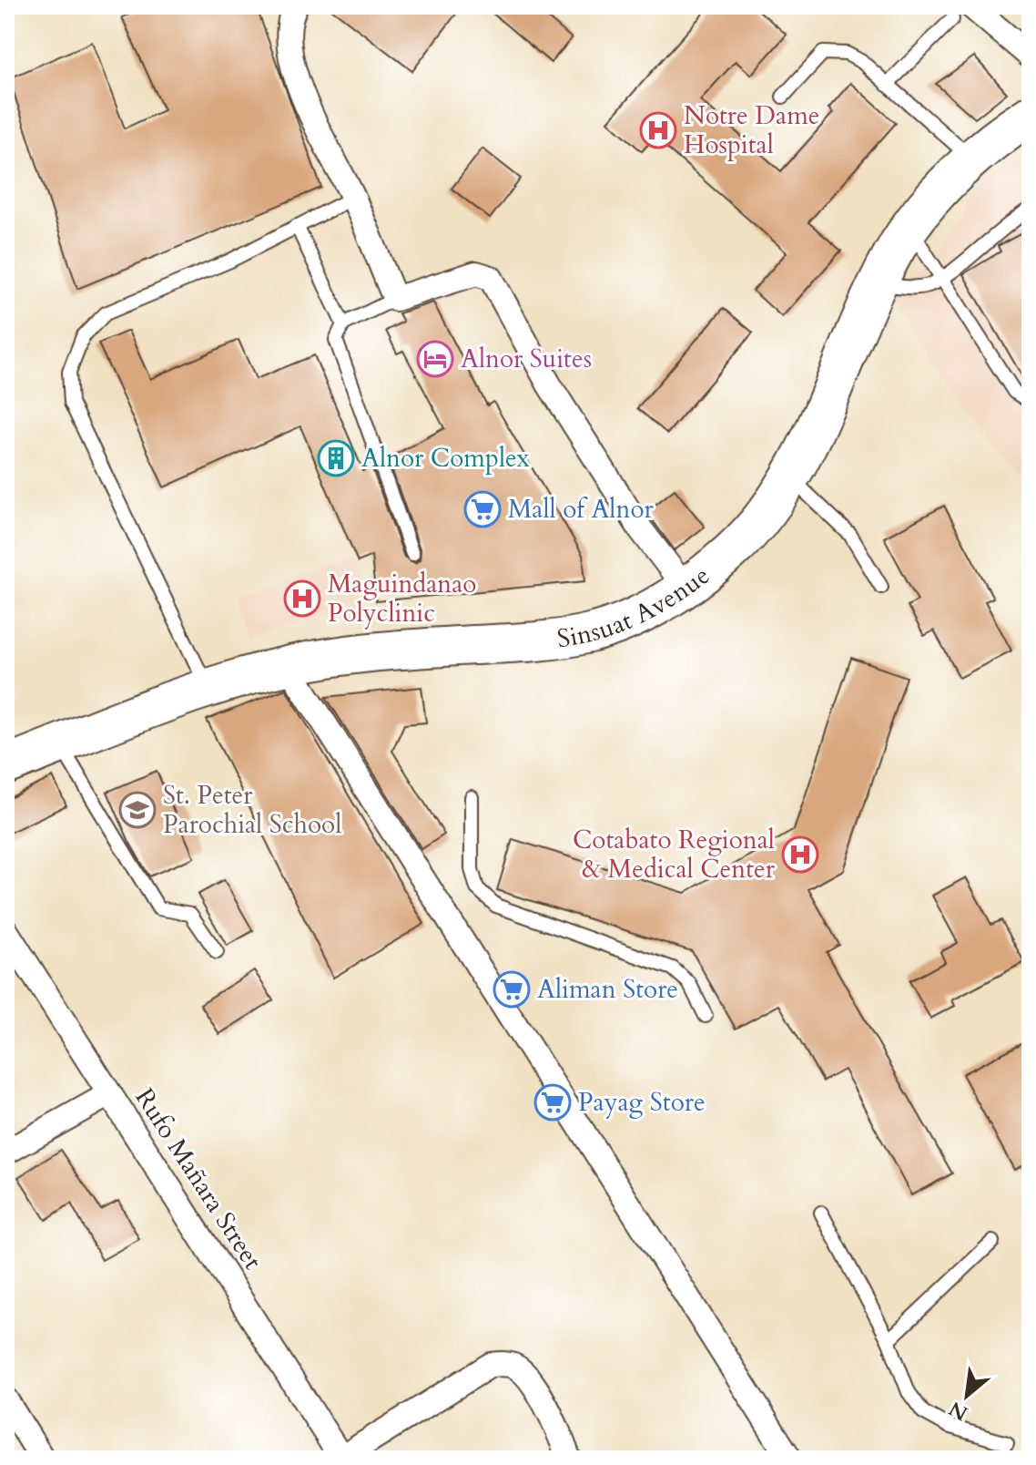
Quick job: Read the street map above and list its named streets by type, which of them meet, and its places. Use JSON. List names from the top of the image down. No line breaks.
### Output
{"streets":{"main road":["Sinsuat Avenue"],"street":["Rufo Mañara Street"]},"places":{"hospital":["Notre Dame Hospital","Maguindanao Polyclinic","Cotabato Regional & Medical Center"],"hotel":["Alnor Suites"],"building":["Alnor Complex"],"supermarket":["Mall of Alnor","Aliman Store","Payag Store"],"school or university":["St. Peter Parochial School"]},"north":"bottom left"}
